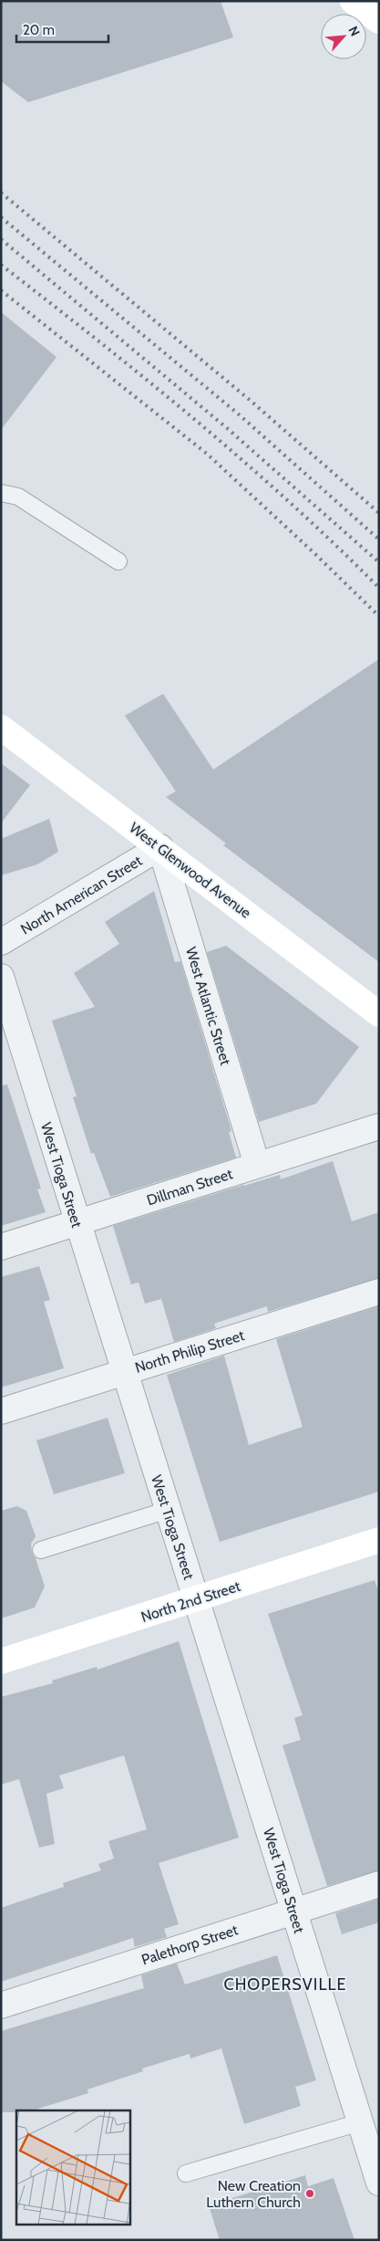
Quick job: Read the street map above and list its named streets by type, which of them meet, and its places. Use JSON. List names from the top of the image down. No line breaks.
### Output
{"streets":{"main road":["West Glenwood Avenue","North 2nd Street"],"street":["North American Street","West Atlantic Street","West Tioga Street","Dillman Street","North Philip Street","Palethorp Street"]},"crossings":[["West Glenwood Avenue","North American Street"],["West Glenwood Avenue","West Atlantic Street"],["North American Street","West Atlantic Street"],["West Atlantic Street","Dillman Street"],["West Tioga Street","Dillman Street"],["West Tioga Street","North Philip Street"],["West Tioga Street","North 2nd Street"],["West Tioga Street","Palethorp Street"]],"districts":["CHOPERSVILLE"],"places":["New Creation Luthern Church"],"scale_bar":"20 m","north":"top right"}
